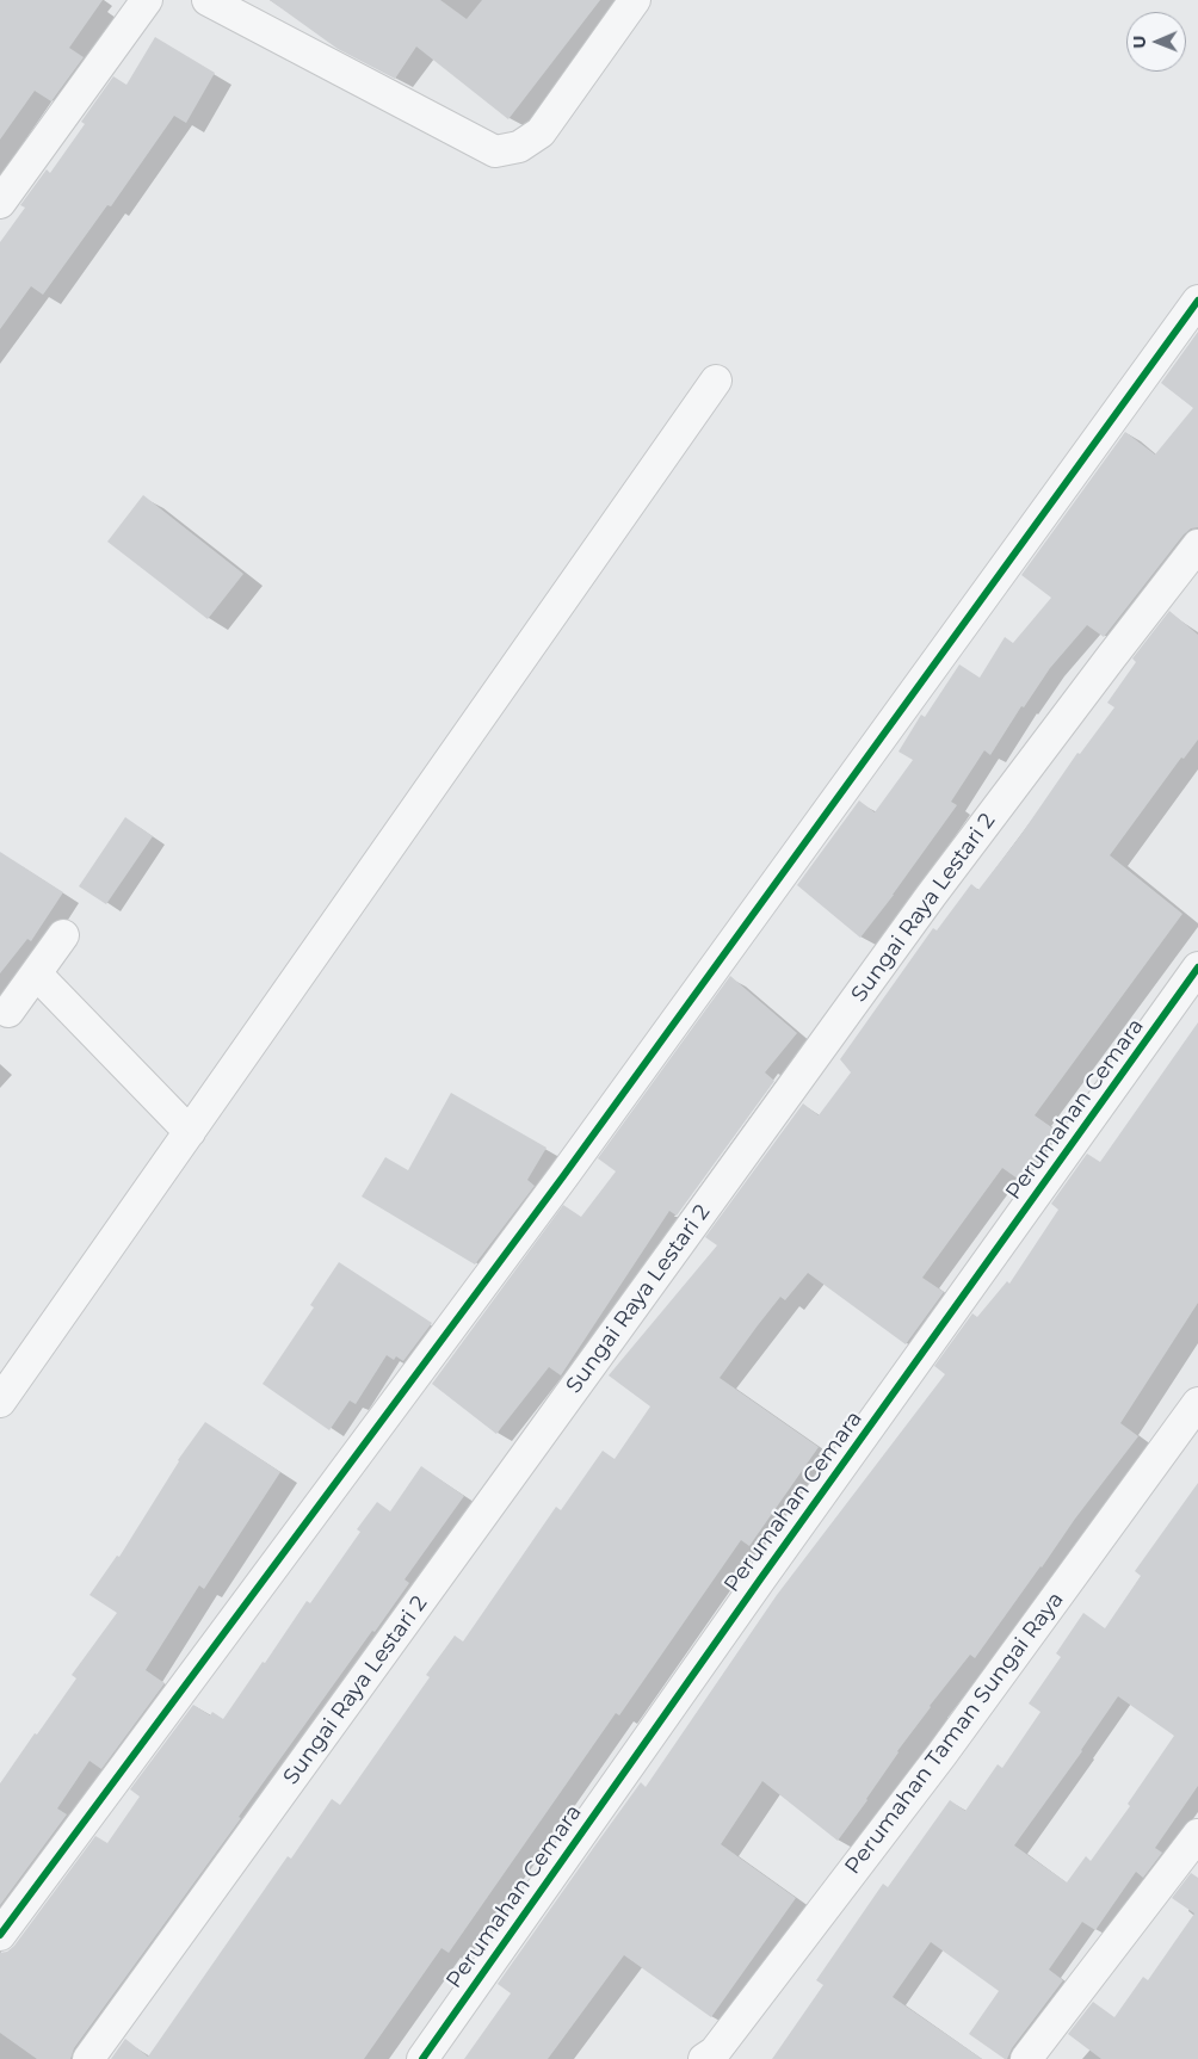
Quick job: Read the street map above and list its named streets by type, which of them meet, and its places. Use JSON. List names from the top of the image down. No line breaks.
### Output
{"streets":{"street":["Sungai Raya Lestari 2","Perumahan Cemara","Perumahan Taman Sungai Raya"]},"north":"left"}
